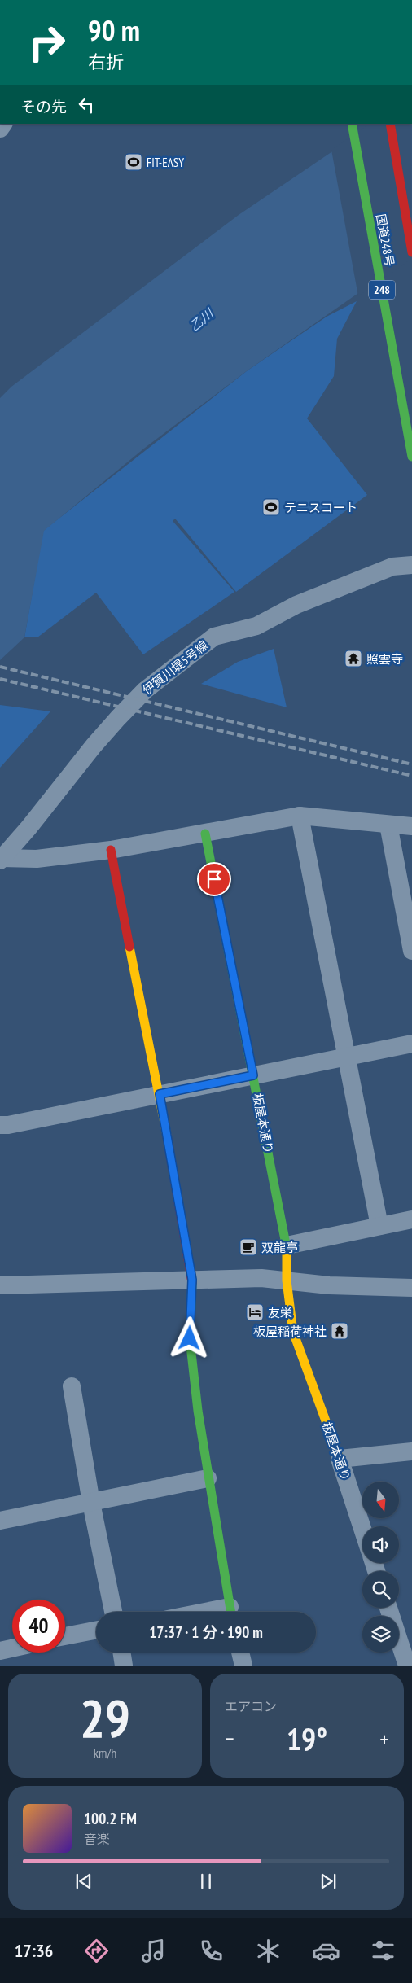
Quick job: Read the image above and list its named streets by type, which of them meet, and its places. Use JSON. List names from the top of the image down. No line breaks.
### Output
{"streets":{"main road":["国道248号","248","板屋本通り"],"street":["伊賀川堤5号線"]},"water":["乙川"],"places":{"sports":["FIT-EASY","テニスコート"],"temple":["照雲寺","板屋稲荷神社"],"cafe":["双龍亭"],"hotel":["友栄"]},"north":"bottom","page":{"turn":["90 m","右折"],"then":"その先","limit":"40","trip":"17:37 · 1 分 · 190 m","tile":[["29","km/h"],"エアコン"],"heat":["−","19°","+"],"song":["100.2 FM","音楽"],"tabs":"17:36"}}
